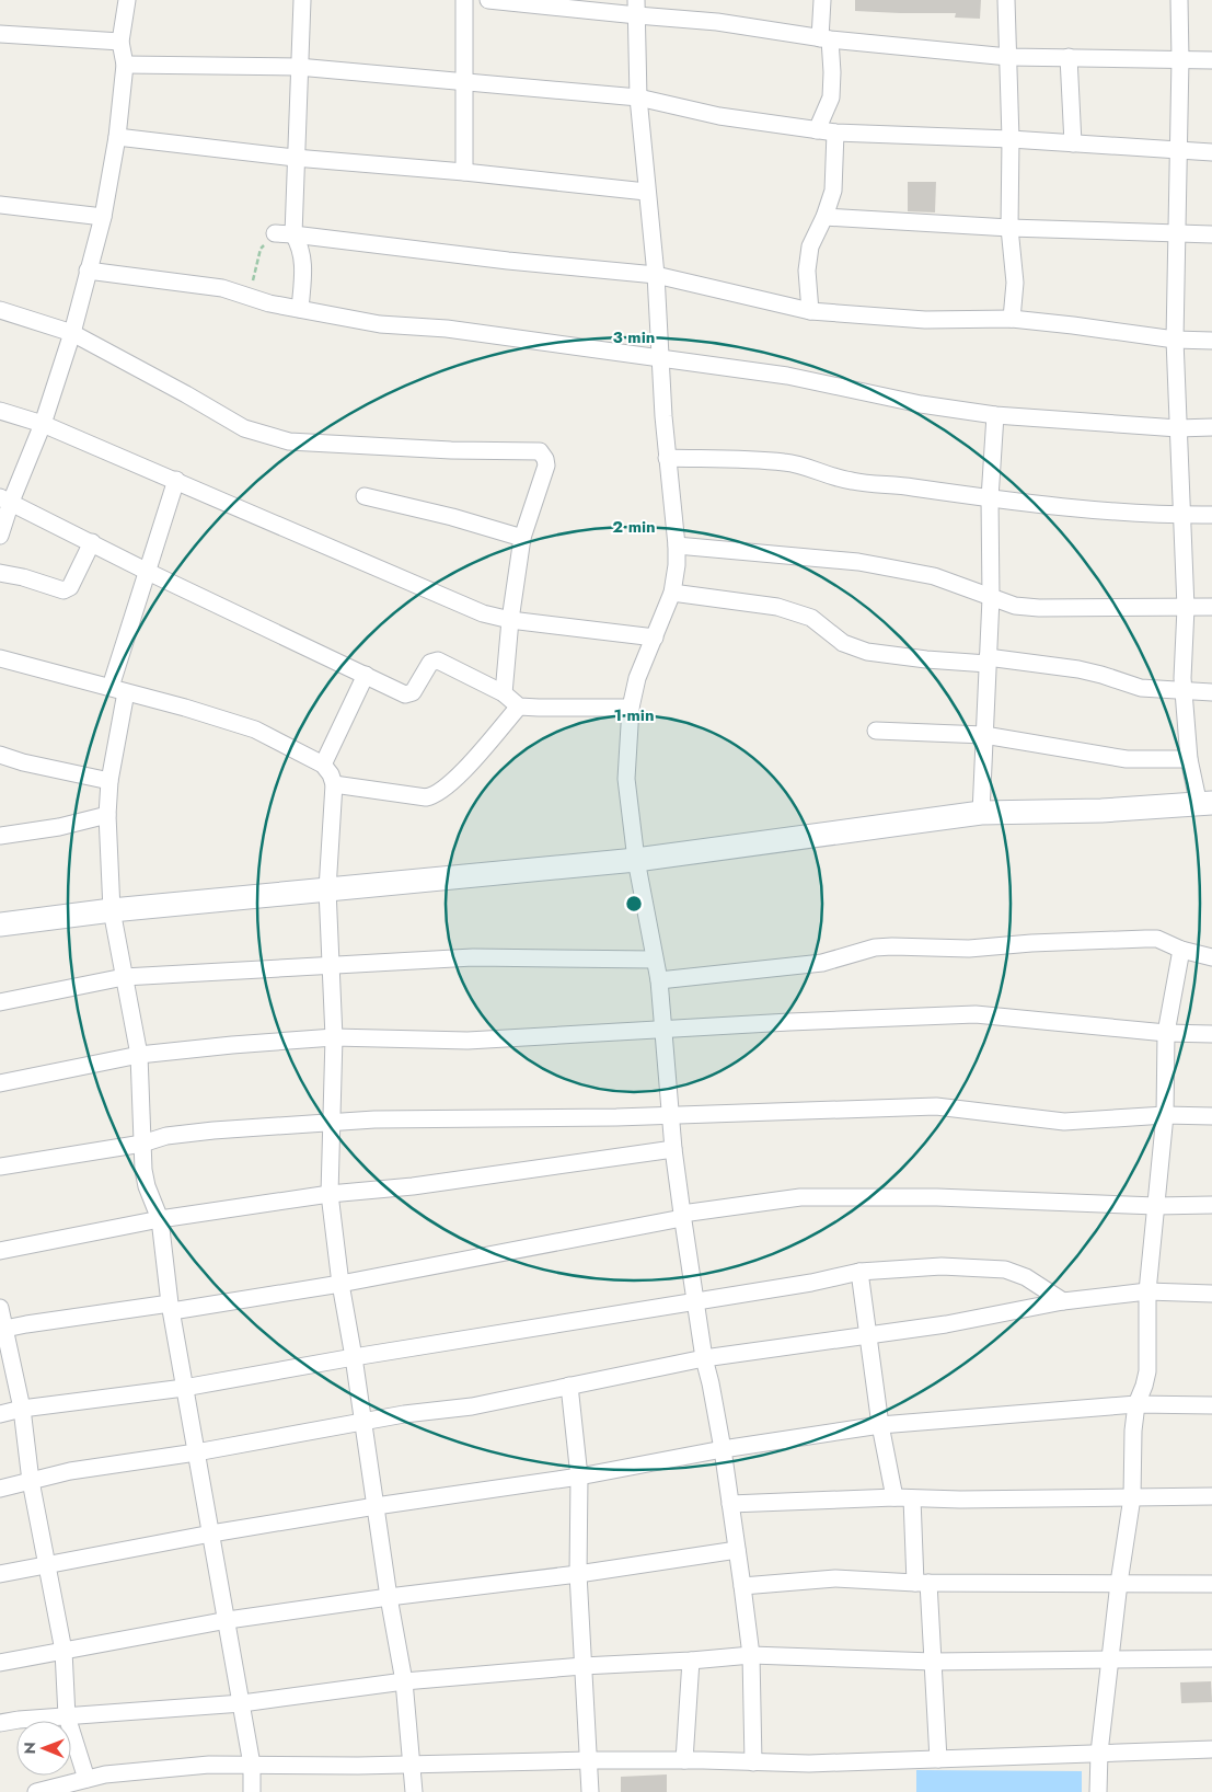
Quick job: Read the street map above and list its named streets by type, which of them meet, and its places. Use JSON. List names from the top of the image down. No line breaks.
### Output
{"north":"left","rings":["3 min","2 min","1 min"]}
